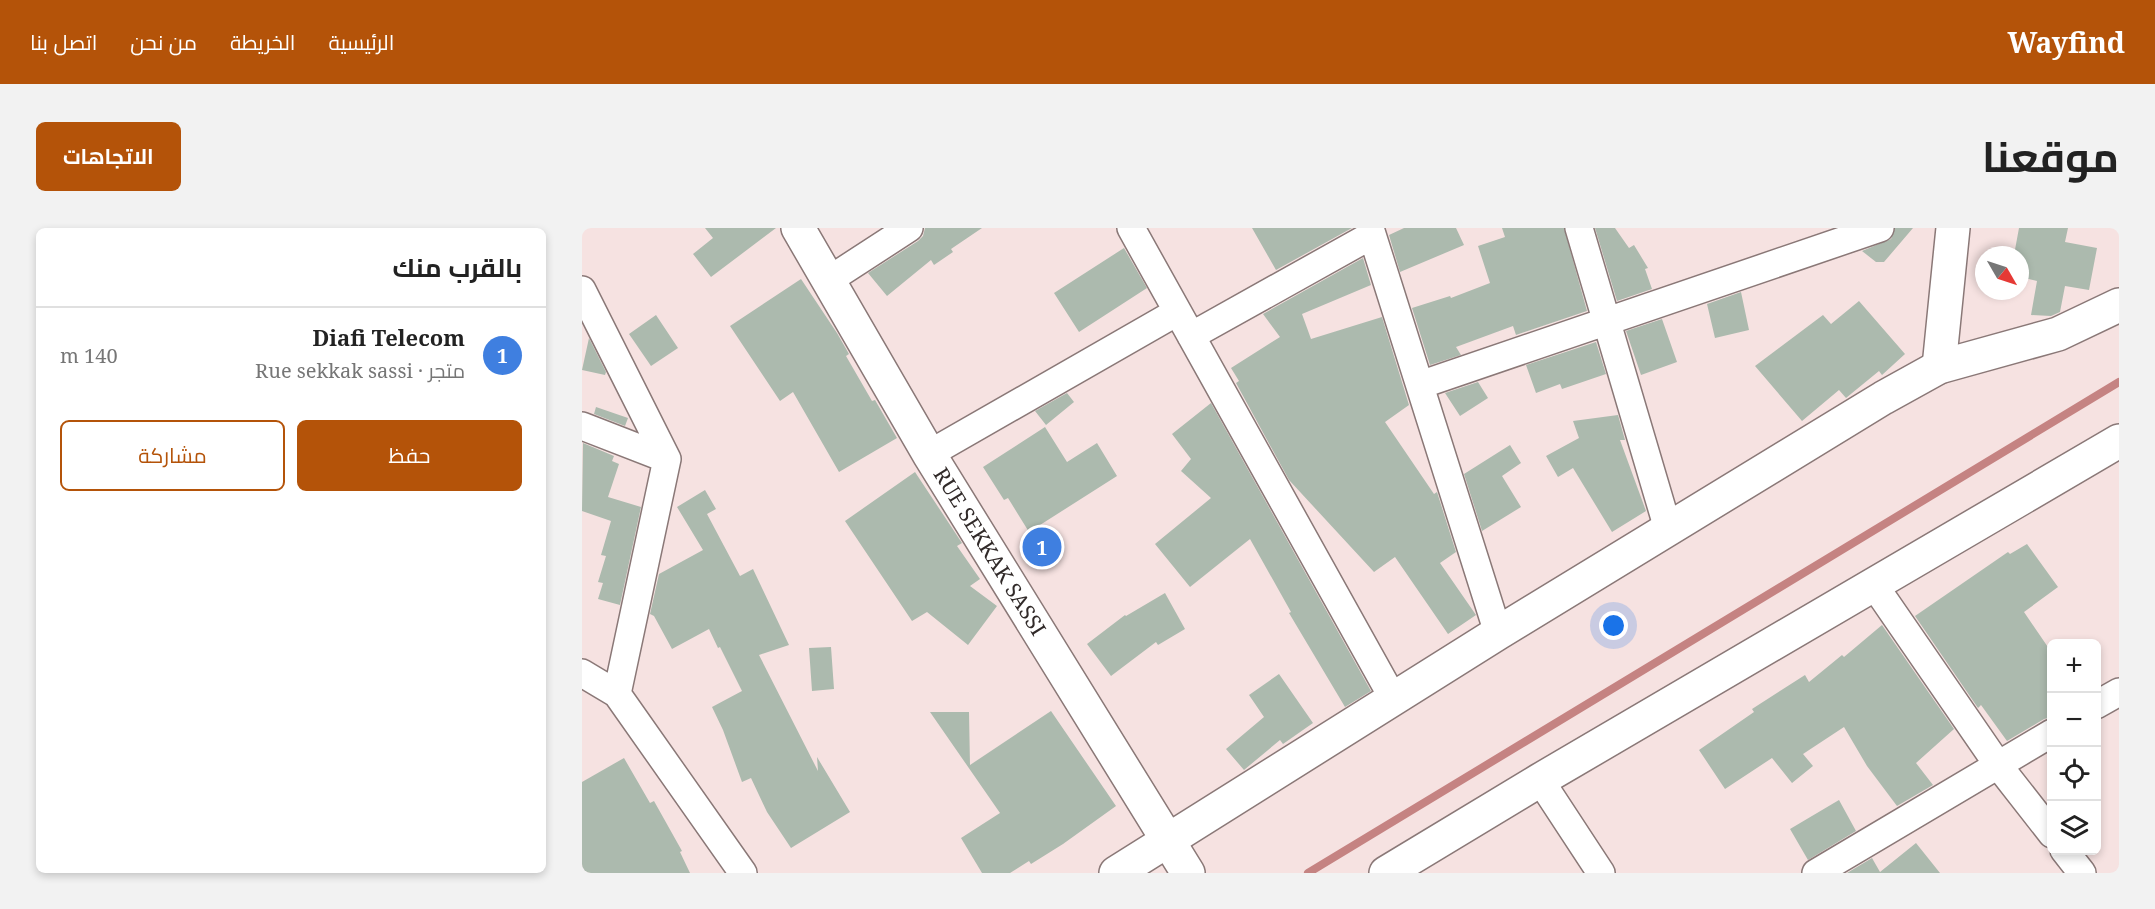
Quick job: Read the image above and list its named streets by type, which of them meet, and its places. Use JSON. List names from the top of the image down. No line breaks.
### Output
{"streets":{"street":["RUE SEKKAK SASSI"]},"north":"bottom right","page":{"header":"Wayfind","nav":["الرئيسية","الخريطة","من نحن","اتصل بنا"],"title":"موقعنا","buttons":["الاتجاهات",["حفظ","مشاركة"]],"heading":"بالقرب منك","list":[{"mark":"1","name":"Diafi Telecom","note":"متجر · Rue sekkak sassi","value":"140 m"}],"pins":"1","map_buttons":["+","−"]}}
